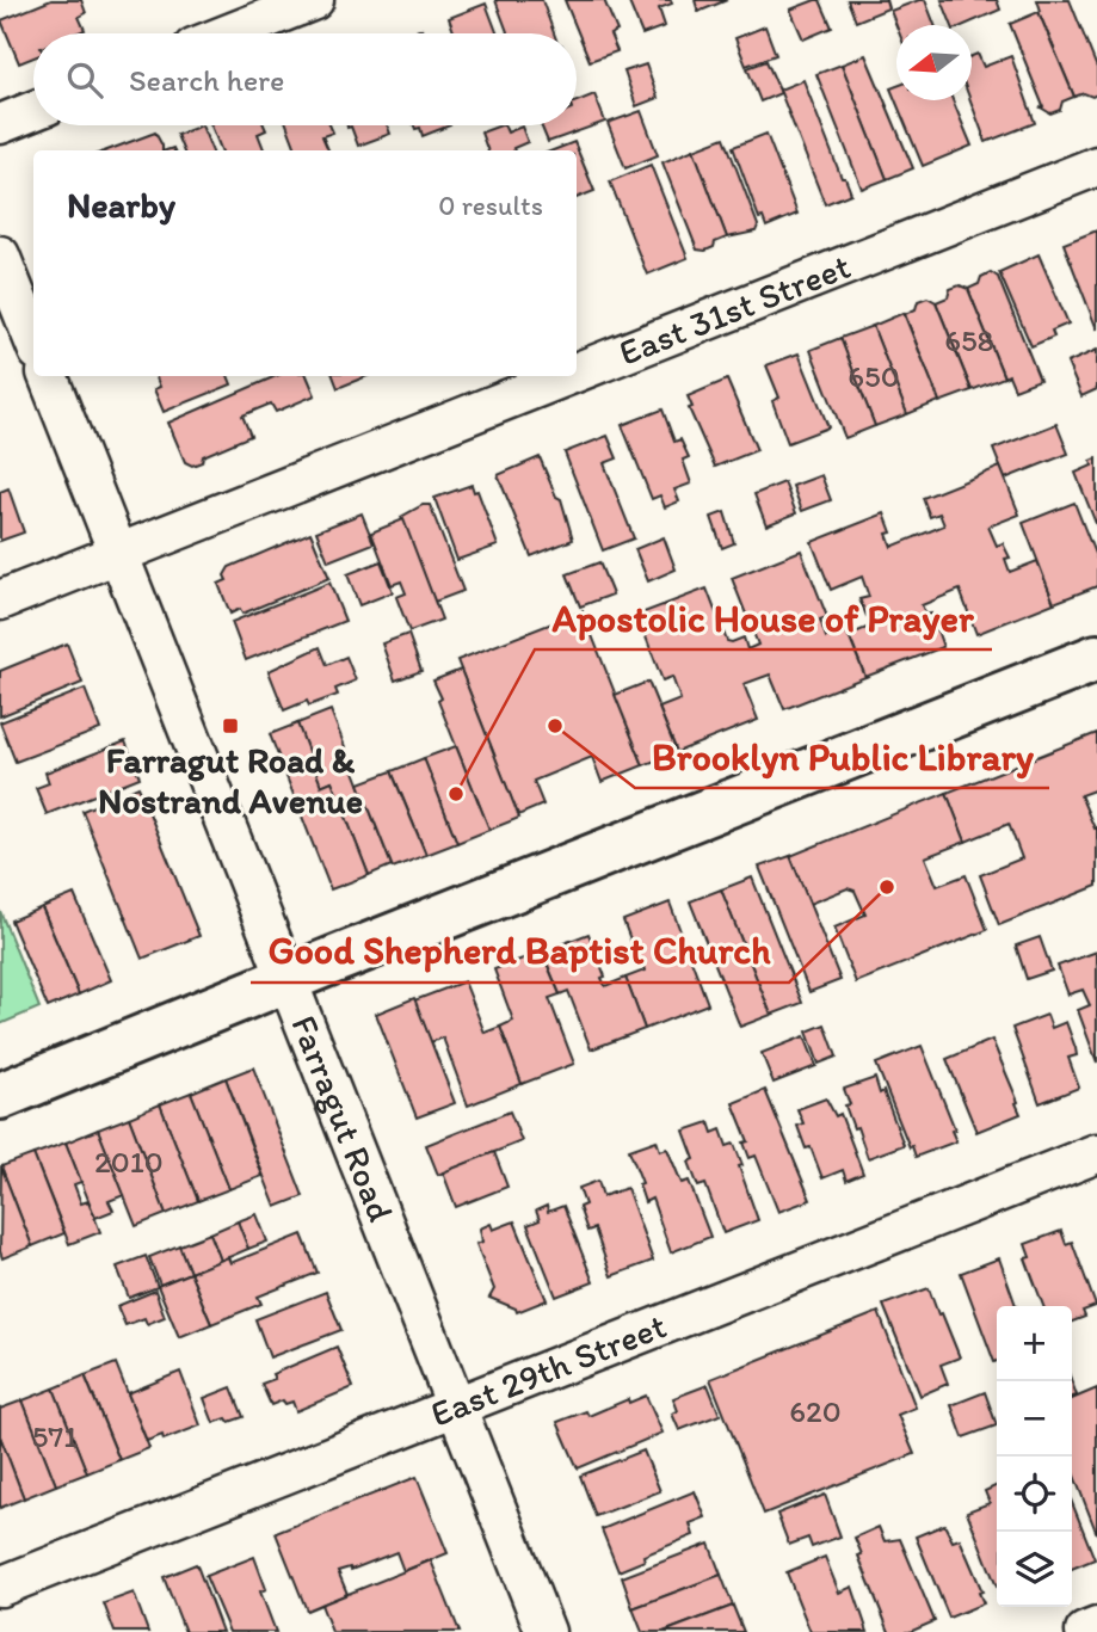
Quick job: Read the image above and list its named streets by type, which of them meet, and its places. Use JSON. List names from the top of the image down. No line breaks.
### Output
{"streets":{"street":["East 31st Street","Farragut Road","East 29th Street"]},"crossings":[["East 31st Street","Farragut Road"],["Farragut Road","East 29th Street"]],"places":{"transit":["Farragut Road & Nostrand Avenue"],"other":["Brooklyn Public Library","Apostolic House of Prayer","Good Shepherd Baptist Church"]},"house_numbers":["658","650","2010","620","571"],"north":"left","page":{"search":"Search here","heading":["Nearby","0 results"],"map_buttons":["+","−"]}}
